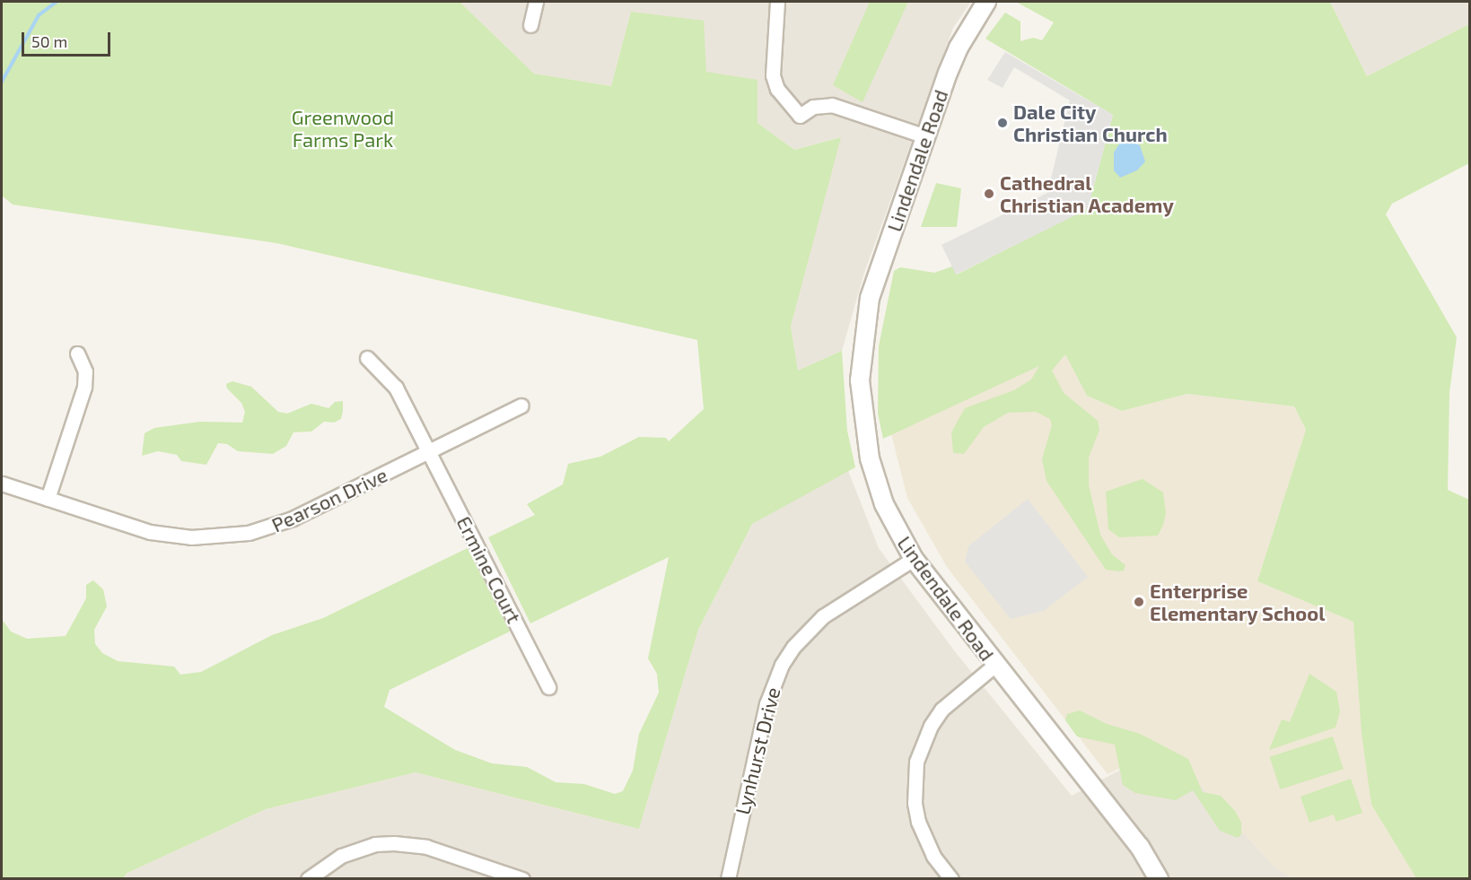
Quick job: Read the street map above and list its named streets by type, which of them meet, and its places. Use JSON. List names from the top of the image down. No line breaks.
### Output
{"streets":{"street":["Lindendale Road","Pearson Drive","Ermine Court","Lynhurst Drive"]},"crossings":[["Lindendale Road","Lynhurst Drive"],["Pearson Drive","Ermine Court"]],"parks":["Greenwood Farms Park"],"places":["Dale City Christian Church","Cathedral Christian Academy","Enterprise Elementary School"],"scale_bar":"50 m"}
